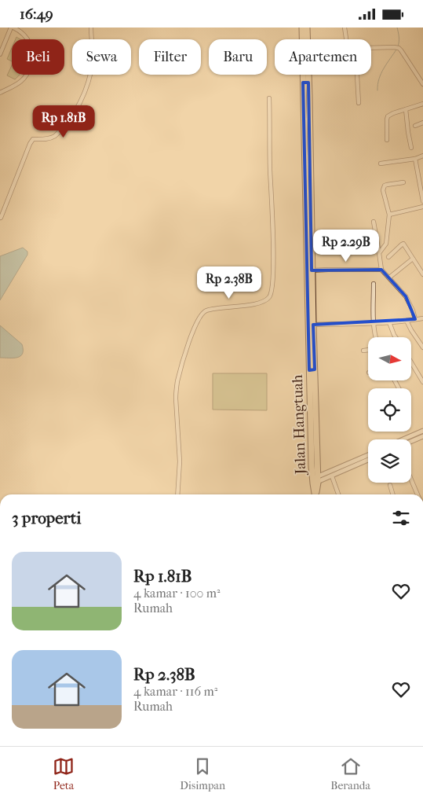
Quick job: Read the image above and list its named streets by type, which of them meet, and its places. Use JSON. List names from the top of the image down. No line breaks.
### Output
{"streets":{"highway":["Jalan Hangtuah"]},"north":"right","page":{"status":"16:49","chip":["Beli","Sewa","Filter","Baru","Apartemen"],"price":["Rp 1.81B","Rp 2.29B","Rp 2.38B"],"heading":"3 properti","list":[{"name":"Rp 1.81B","note":"4 kamar · 100 m² · Rumah"},{"name":"Rp 2.38B","note":"4 kamar · 116 m² · Rumah"}],"tabs":["Peta","Disimpan","Beranda"]}}
